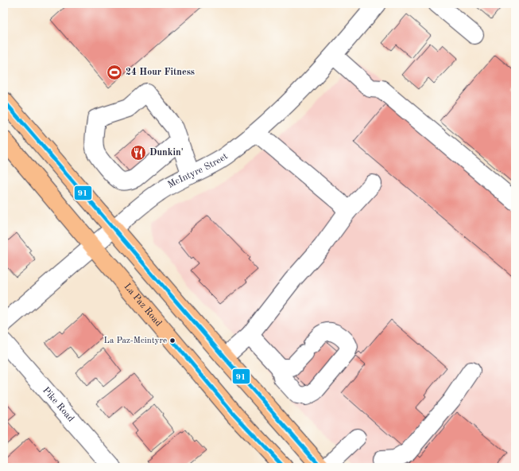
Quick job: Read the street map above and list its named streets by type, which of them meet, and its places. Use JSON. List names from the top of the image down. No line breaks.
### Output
{"streets":{"main road":["La Paz Road"],"street":["McIntyre Street","Pike Road"]},"crossings":[["McIntyre Street","La Paz Road"]],"places":{"sports":["24 Hour Fitness"],"restaurant":["Dunkin'"],"other":["La Paz-Mcintyre"]},"lines":["transit line 91"]}
